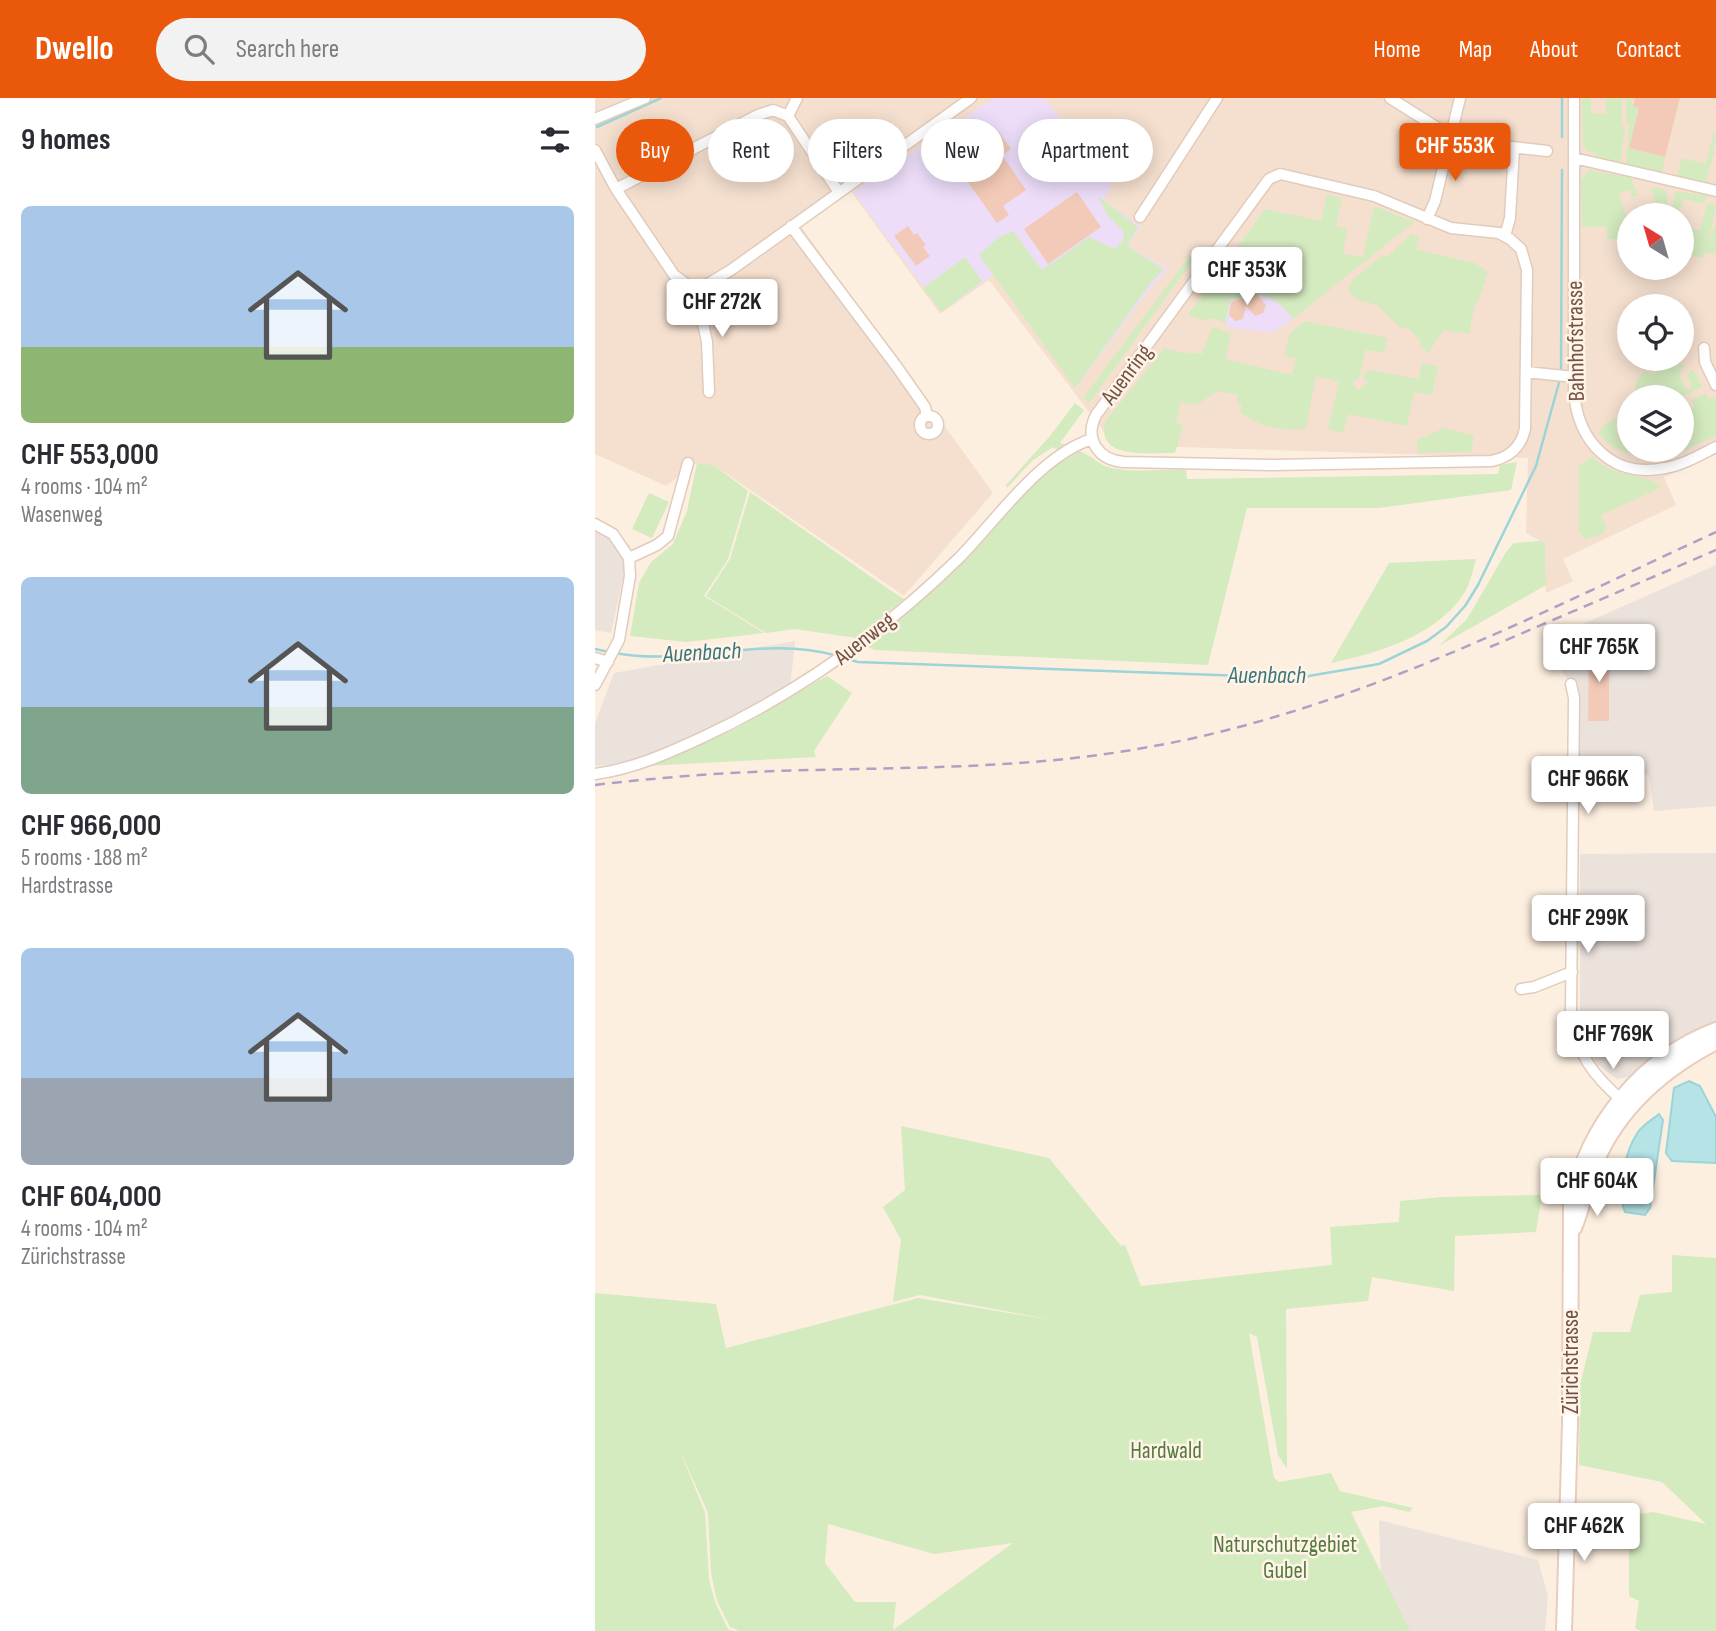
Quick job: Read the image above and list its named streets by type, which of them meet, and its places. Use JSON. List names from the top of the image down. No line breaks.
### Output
{"streets":{"main road":["Zürichstrasse"],"street":["Bahnhofstrasse","Auenring","Auenweg"]},"crossings":[["Auenring","Auenweg"]],"water":["Auenbach"],"parks":["Hardwald","Naturschutzgebiet Gubel"],"north":"top left","page":{"header":"Dwello","search":"Search here","nav":["Home","Map","About","Contact"],"heading":"9 homes","chip":["Buy","Rent","Filters","New","Apartment"],"price":["CHF 553K","CHF 353K","CHF 272K","CHF 765K","CHF 966K","CHF 299K","CHF 769K","CHF 604K","CHF 462K"],"list":[{"name":"CHF 553,000","note":"4 rooms · 104 m² · Wasenweg"},{"name":"CHF 966,000","note":"5 rooms · 188 m² · Hardstrasse"},{"name":"CHF 604,000","note":"4 rooms · 104 m² · Zürichstrasse"}]}}
